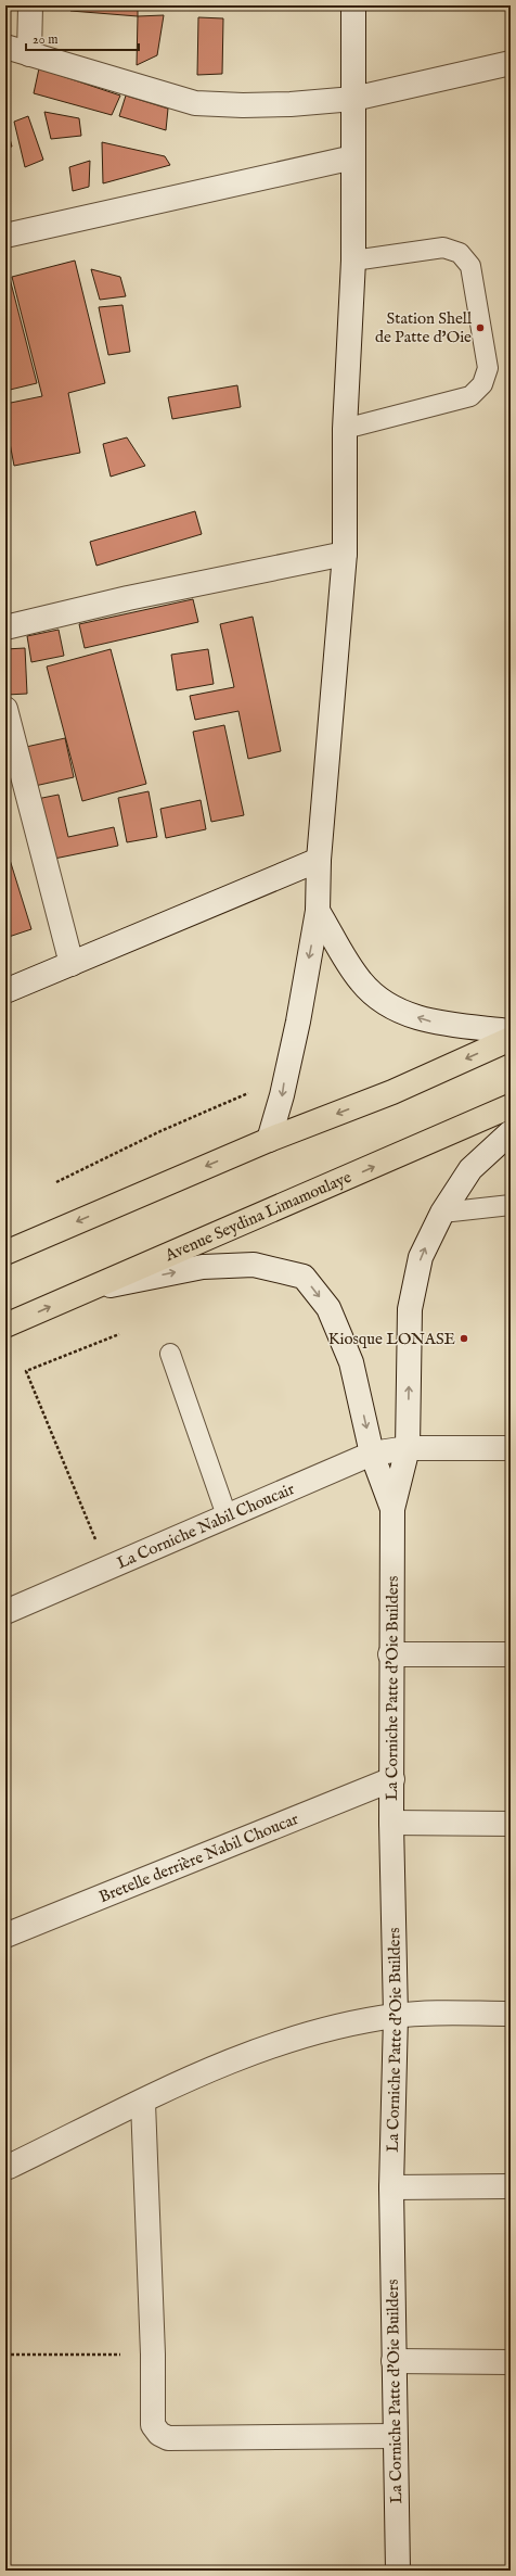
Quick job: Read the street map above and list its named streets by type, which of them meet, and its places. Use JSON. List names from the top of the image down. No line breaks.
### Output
{"streets":{"highway":["Avenue Seydina Limamoulaye"],"street":["La Corniche Nabil Choucair","La Corniche Patte d'Oie Builders","Bretelle derrière Nabil Choucar"]},"crossings":[["La Corniche Patte d'Oie Builders","Bretelle derrière Nabil Choucar"]],"places":["Station Shell de Patte d'Oie","Kiosque LONASE"],"scale_bar":"20 m"}
